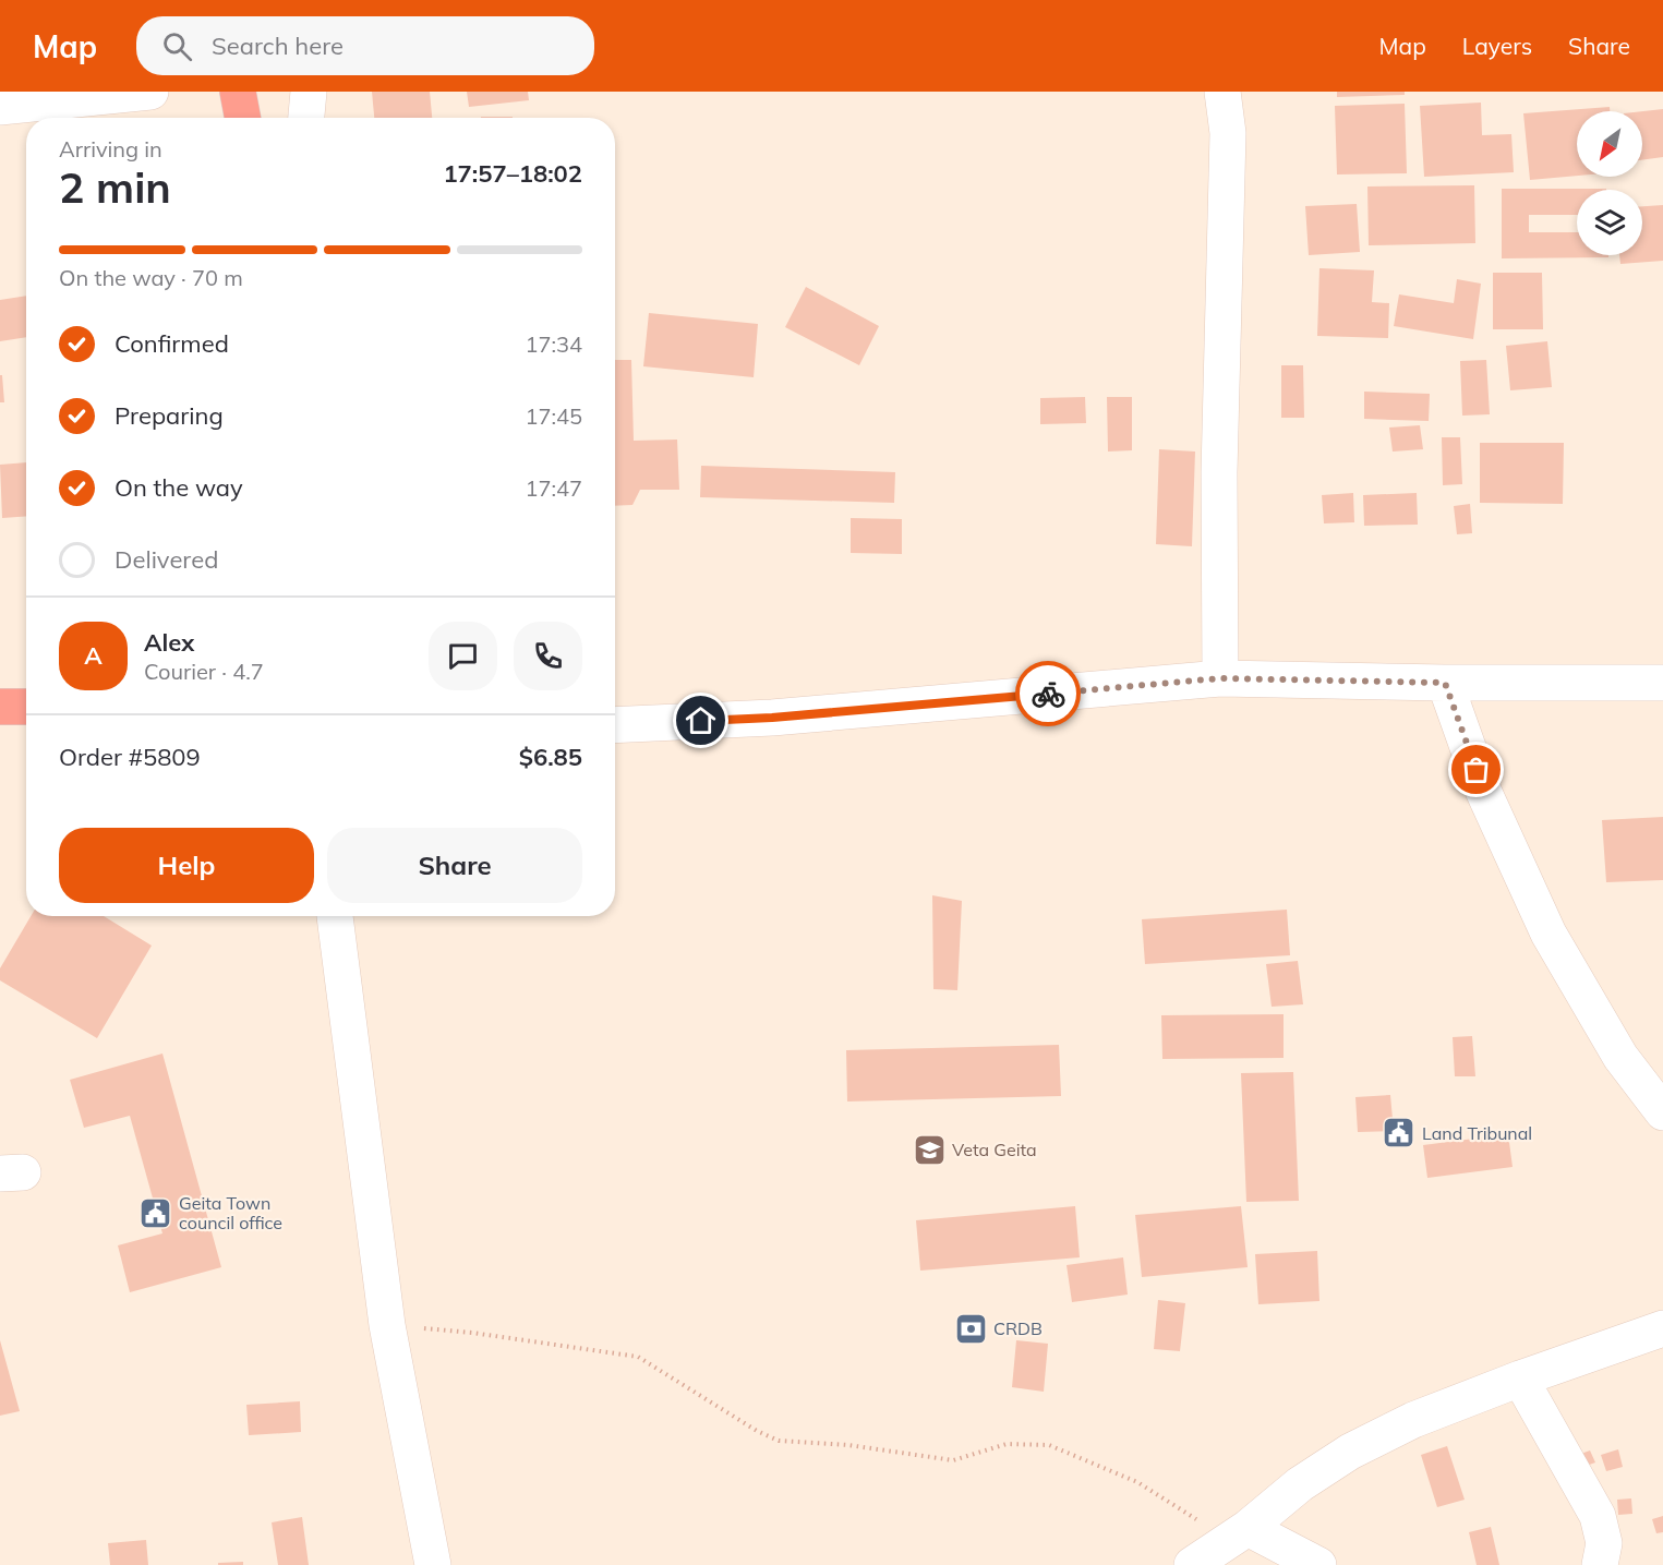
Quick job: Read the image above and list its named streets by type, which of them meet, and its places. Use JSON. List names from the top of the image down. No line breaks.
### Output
{"places":{"public building":["Land Tribunal","Geita Town council office"],"school or university":["Veta Geita"],"bank":["CRDB"]},"north":"bottom left","page":{"header":"Map","search":"Search here","nav":["Map","Layers","Share"],"heading":["2 min","Arriving in","17:57–18:02"],"panel":["Alex","Courier · 4.7","Order #5809","$6.85"],"bar":"On the way · 70 m","list":[["Confirmed","17:34"],["Preparing","17:45"],["On the way","17:47"],"Delivered"],"round":"A","buttons":["Help","Share"]}}
